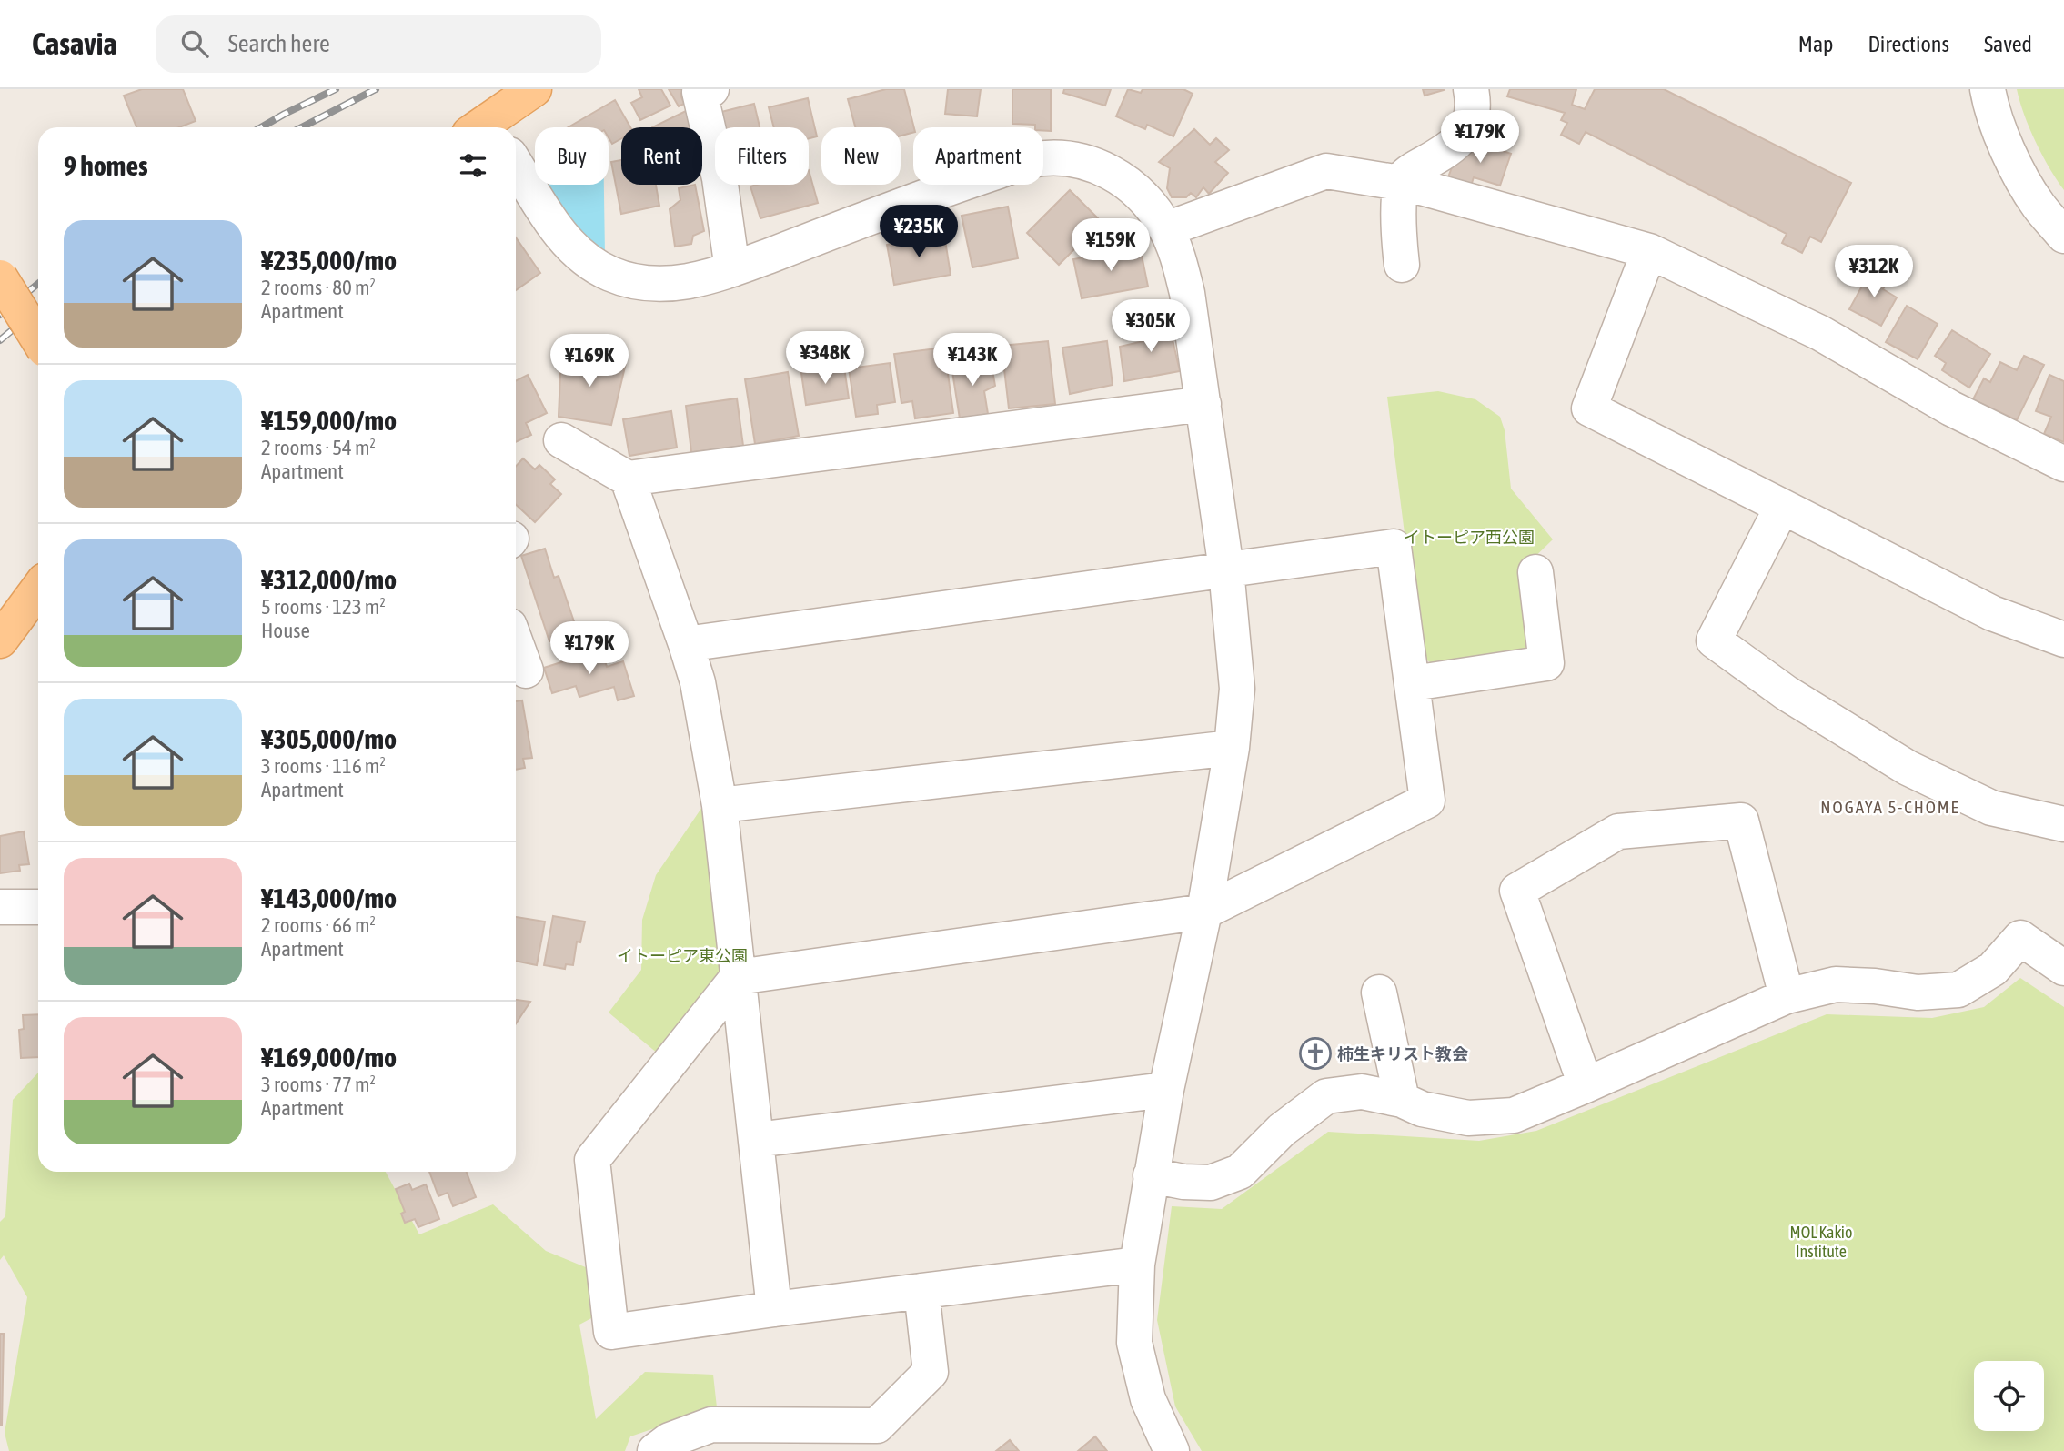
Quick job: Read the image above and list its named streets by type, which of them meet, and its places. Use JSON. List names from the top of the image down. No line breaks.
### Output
{"districts":["NOGAYA 5-CHOME"],"parks":["イトーピア西公園","イトーピア東公園","MOL Kakio Institute"],"places":{"church":["柿生キリスト教会"]},"page":{"header":"Casavia","search":"Search here","nav":["Map","Directions","Saved"],"price":["¥179K","¥235K","¥159K","¥312K","¥305K","¥348K","¥143K","¥169K","¥179K"],"chip":["Buy","Rent","Filters","New","Apartment"],"heading":"9 homes","list":[{"name":"¥235,000/mo","note":"2 rooms · 80 m² · Apartment"},{"name":"¥159,000/mo","note":"2 rooms · 54 m² · Apartment"},{"name":"¥312,000/mo","note":"5 rooms · 123 m² · House"},{"name":"¥305,000/mo","note":"3 rooms · 116 m² · Apartment"},{"name":"¥143,000/mo","note":"2 rooms · 66 m² · Apartment"},{"name":"¥169,000/mo","note":"3 rooms · 77 m² · Apartment"}]}}
